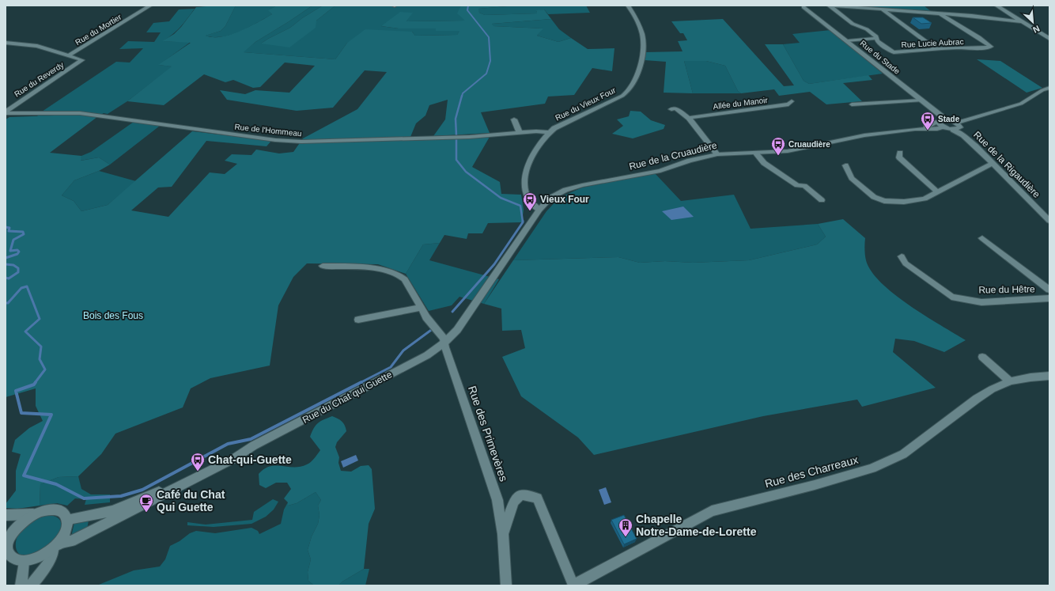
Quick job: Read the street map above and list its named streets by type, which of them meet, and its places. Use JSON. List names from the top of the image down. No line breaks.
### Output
{"streets":{"street":["Rue du Mortier","Rue Lucie Aubrac","Rue du Stade","Rue du Reverdy","Allée du Manoir","Rue du Vieux Four","Rue de l'Hommeau","Rue de la Cruaudière","Rue de la Rigaudière","Rue du Hêtre","Rue du Chat qui Guette","Rue des Primevères","Rue des Charreaux"]},"crossings":[["Rue du Mortier","Rue du Reverdy"],["Rue du Reverdy","Rue de l'Hommeau"],["Rue du Vieux Four","Rue de l'Hommeau"],["Rue du Vieux Four","Rue de la Cruaudière"],["Rue de la Cruaudière","Rue de la Rigaudière"],["Rue de la Cruaudière","Rue du Chat qui Guette"],["Rue de la Cruaudière","Rue des Primevères"],["Rue du Chat qui Guette","Rue des Primevères"]],"parks":["Bois des Fous"],"places":{"bus stop":["Stade","Cruaudière","Vieux Four","Chat-qui-Guette"],"cafe":["Café du Chat Qui Guette"],"building":["Chapelle Notre-Dame-de-Lorette"]},"north":"bottom right"}
